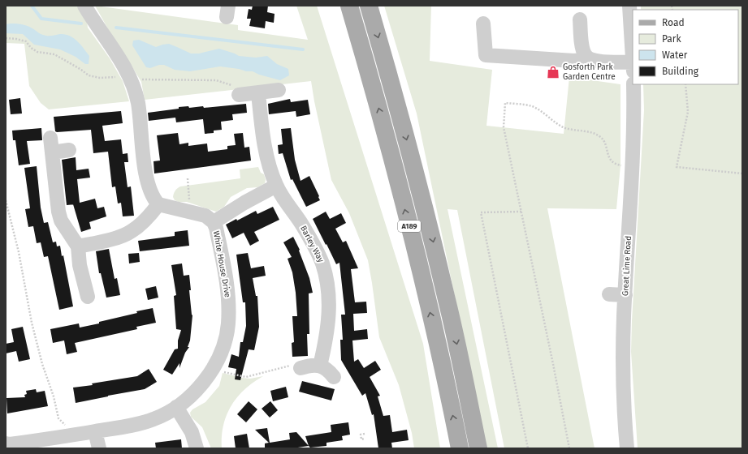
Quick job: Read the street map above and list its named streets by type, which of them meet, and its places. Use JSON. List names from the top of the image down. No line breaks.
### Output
{"streets":{"main road":["A189"],"street":["Barley Way","White House Drive","Great Lime Road"]},"places":{"shop":["Gosforth Park Garden Centre"]},"legend":["Road","Park","Water","Building"]}
